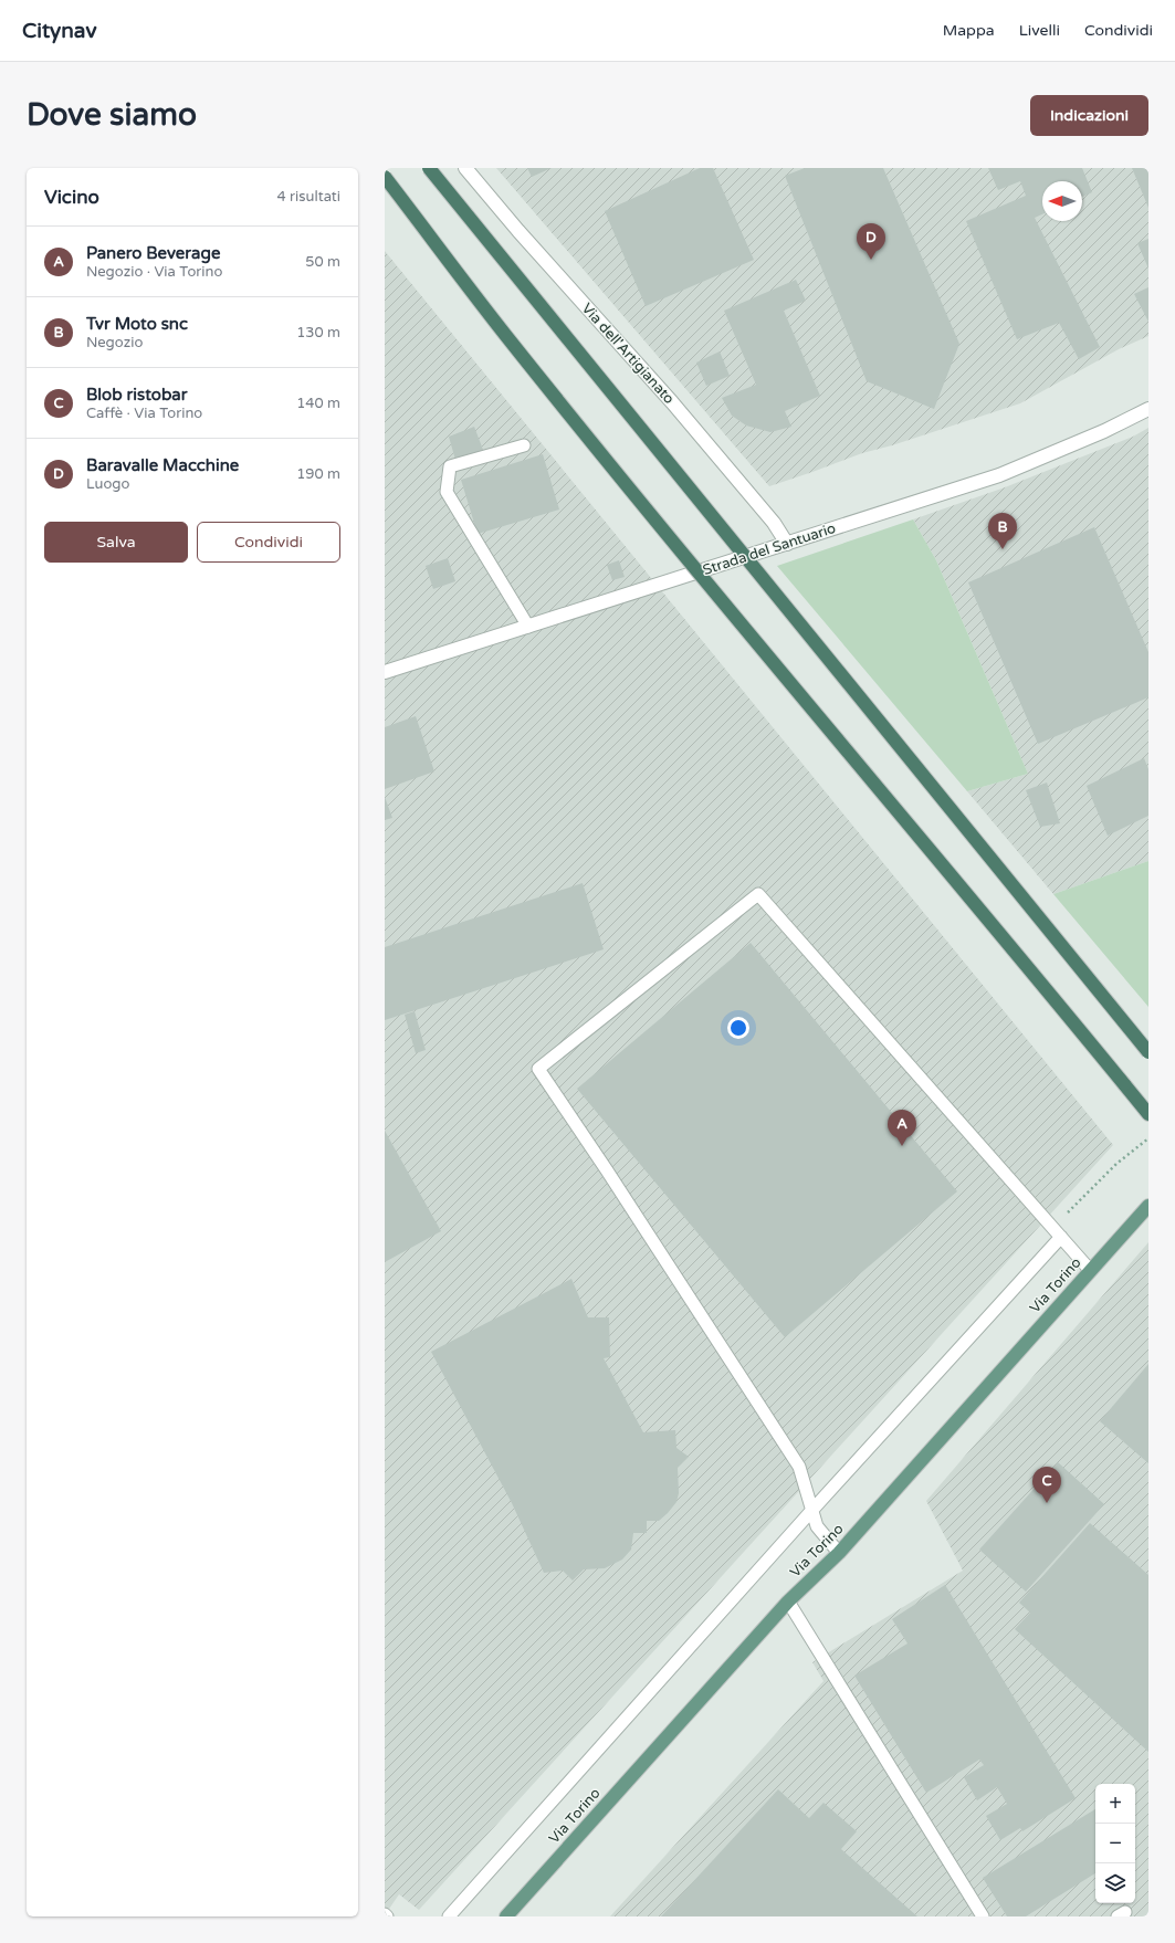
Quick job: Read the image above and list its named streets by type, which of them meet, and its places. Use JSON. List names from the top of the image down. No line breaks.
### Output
{"streets":{"main road":["Via Torino"],"street":["Via dell'Artigianato","Strada del Santuario"]},"crossings":[["Via dell'Artigianato","Strada del Santuario"]],"north":"left","page":{"header":"Citynav","nav":["Mappa","Livelli","Condividi"],"buttons":["Indicazioni",["Salva","Condividi"]],"title":"Dove siamo","heading":["Vicino","4 risultati"],"pins":["D","B","A","C"],"list":[{"mark":"A","name":"Panero Beverage","note":"Negozio · Via Torino","value":"50 m"},{"mark":"B","name":"Tvr Moto snc","note":"Negozio","value":"130 m"},{"mark":"C","name":"Blob ristobar","note":"Caffè · Via Torino","value":"140 m"},{"mark":"D","name":"Baravalle Macchine","note":"Luogo","value":"190 m"}],"map_buttons":["+","−"]}}
